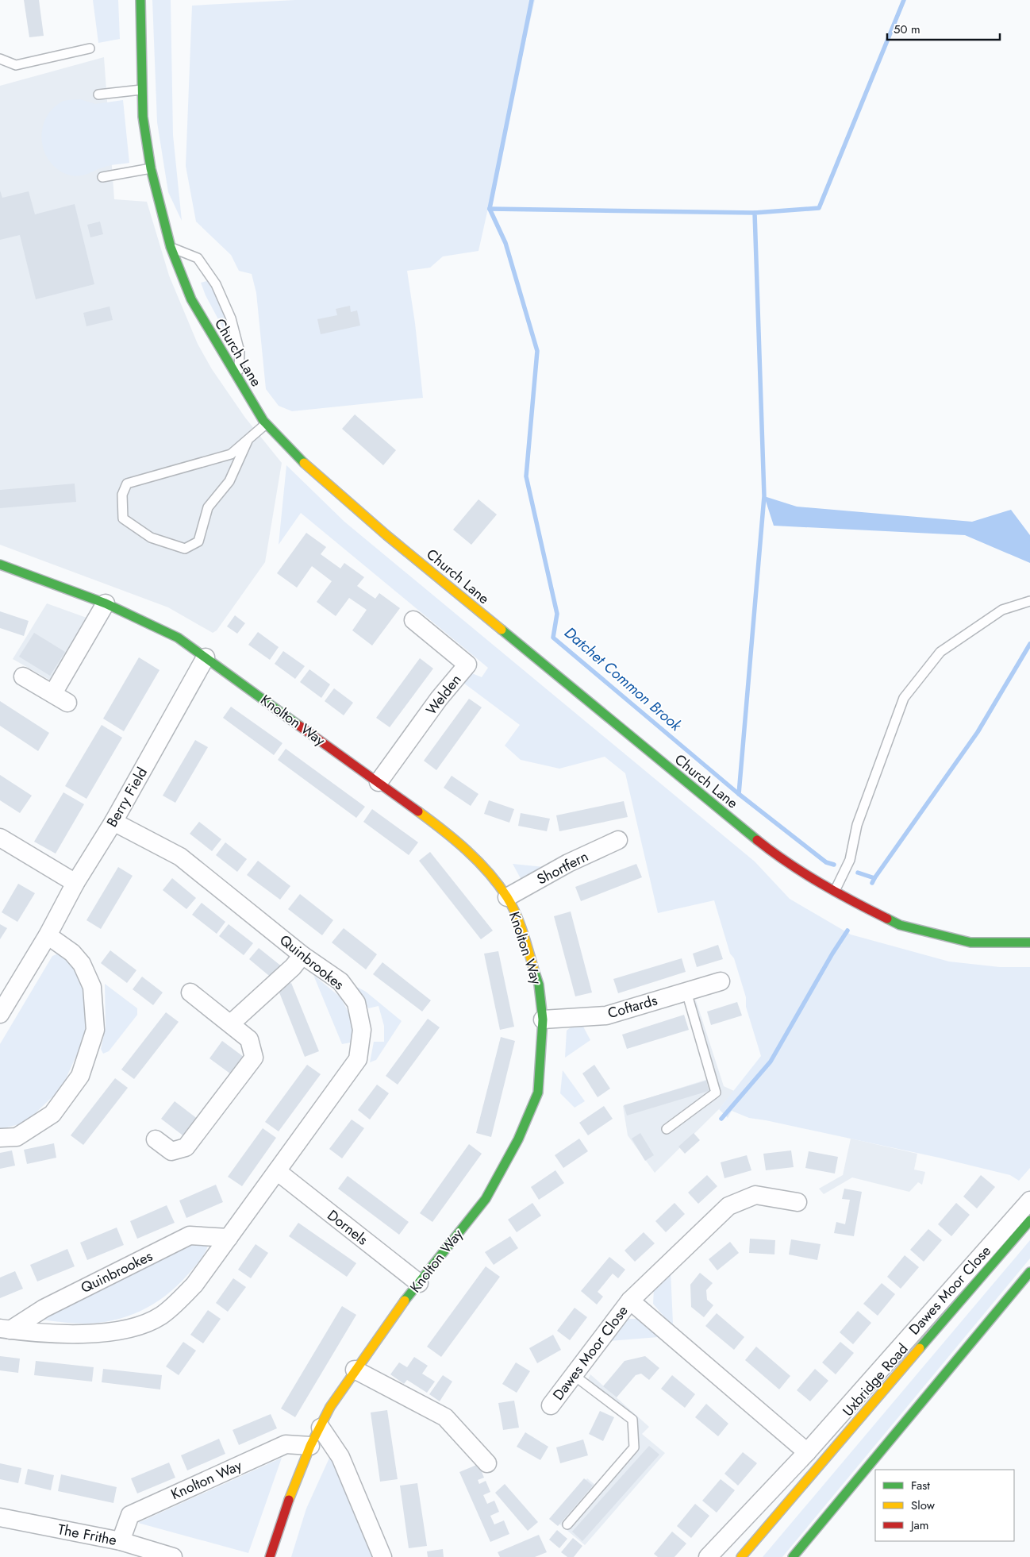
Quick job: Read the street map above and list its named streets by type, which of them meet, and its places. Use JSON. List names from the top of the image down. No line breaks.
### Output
{"streets":{"street":["Church Lane","Welden","Knolton Way","Berry Field","Shortfern","Quinbrookes","Coftards","Dornels","Dawes Moor Close","Uxbridge Road","The Frithe"]},"crossings":[["Welden","Knolton Way"],["Knolton Way","Berry Field"],["Knolton Way","Shortfern"],["Knolton Way","Coftards"],["Knolton Way","Dornels"],["Knolton Way","The Frithe"],["Berry Field","Quinbrookes"],["Quinbrookes","Dornels"]],"water":["Datchet Common Brook"],"legend":["Fast","Slow","Jam"],"scale_bar":"50 m"}
